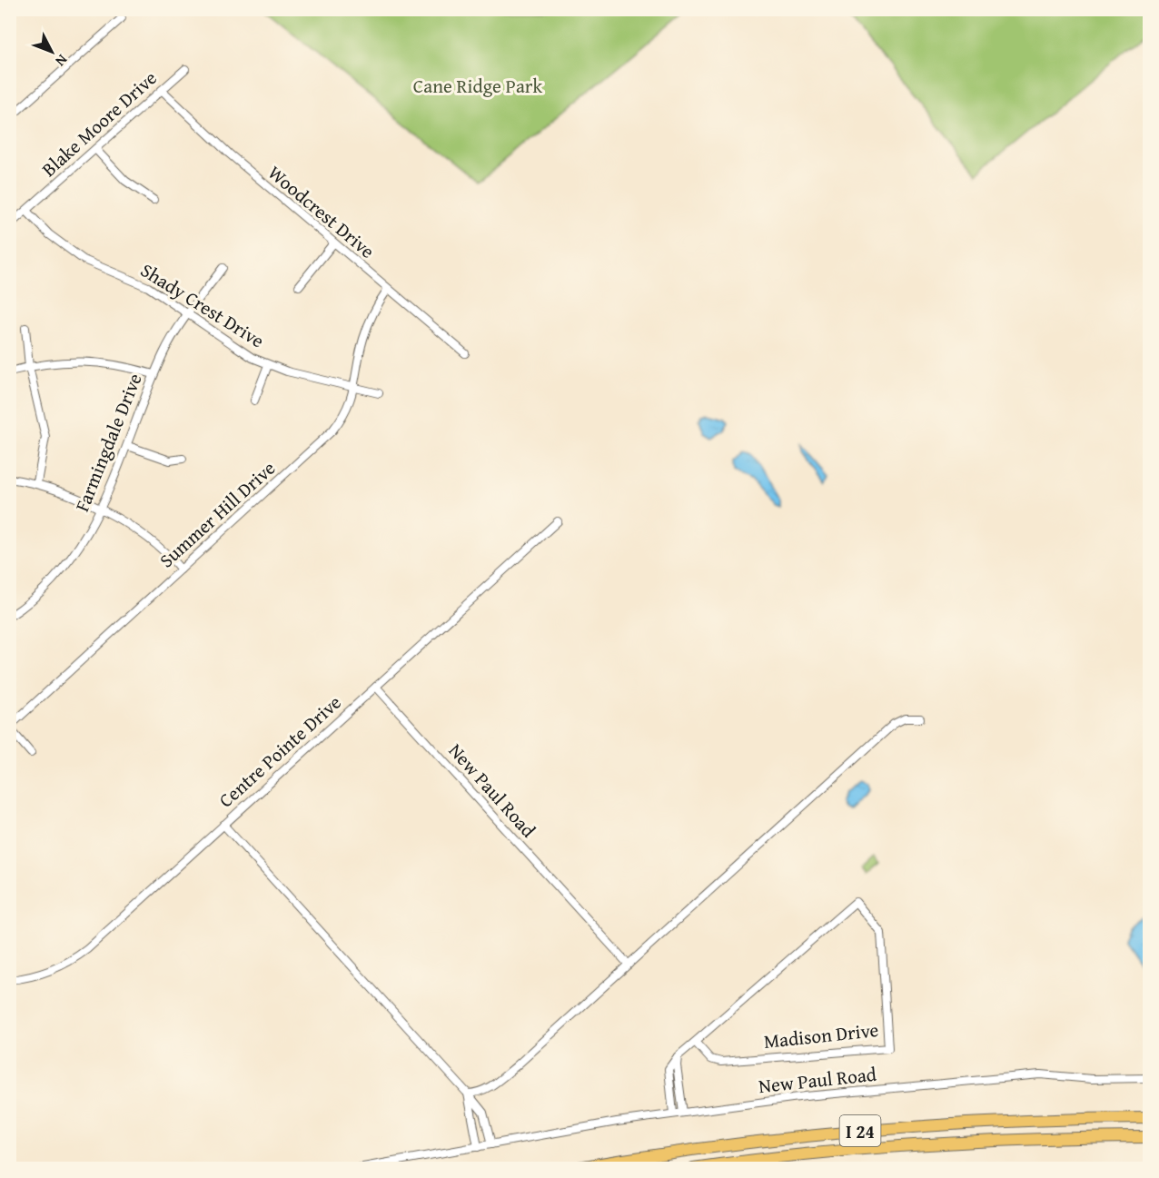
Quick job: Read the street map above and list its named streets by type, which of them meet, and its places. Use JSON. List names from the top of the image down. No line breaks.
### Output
{"streets":{"highway":["I 24"],"street":["Blake Moore Drive","Woodcrest Drive","Shady Crest Drive","Farmingdale Drive","Summer Hill Drive","Centre Pointe Drive","New Paul Road","Madison Drive"]},"crossings":[["Blake Moore Drive","Woodcrest Drive"],["Blake Moore Drive","Shady Crest Drive"],["Woodcrest Drive","Summer Hill Drive"],["Shady Crest Drive","Farmingdale Drive"],["Shady Crest Drive","Summer Hill Drive"],["Centre Pointe Drive","New Paul Road"]],"parks":["Cane Ridge Park"],"north":"bottom right"}
